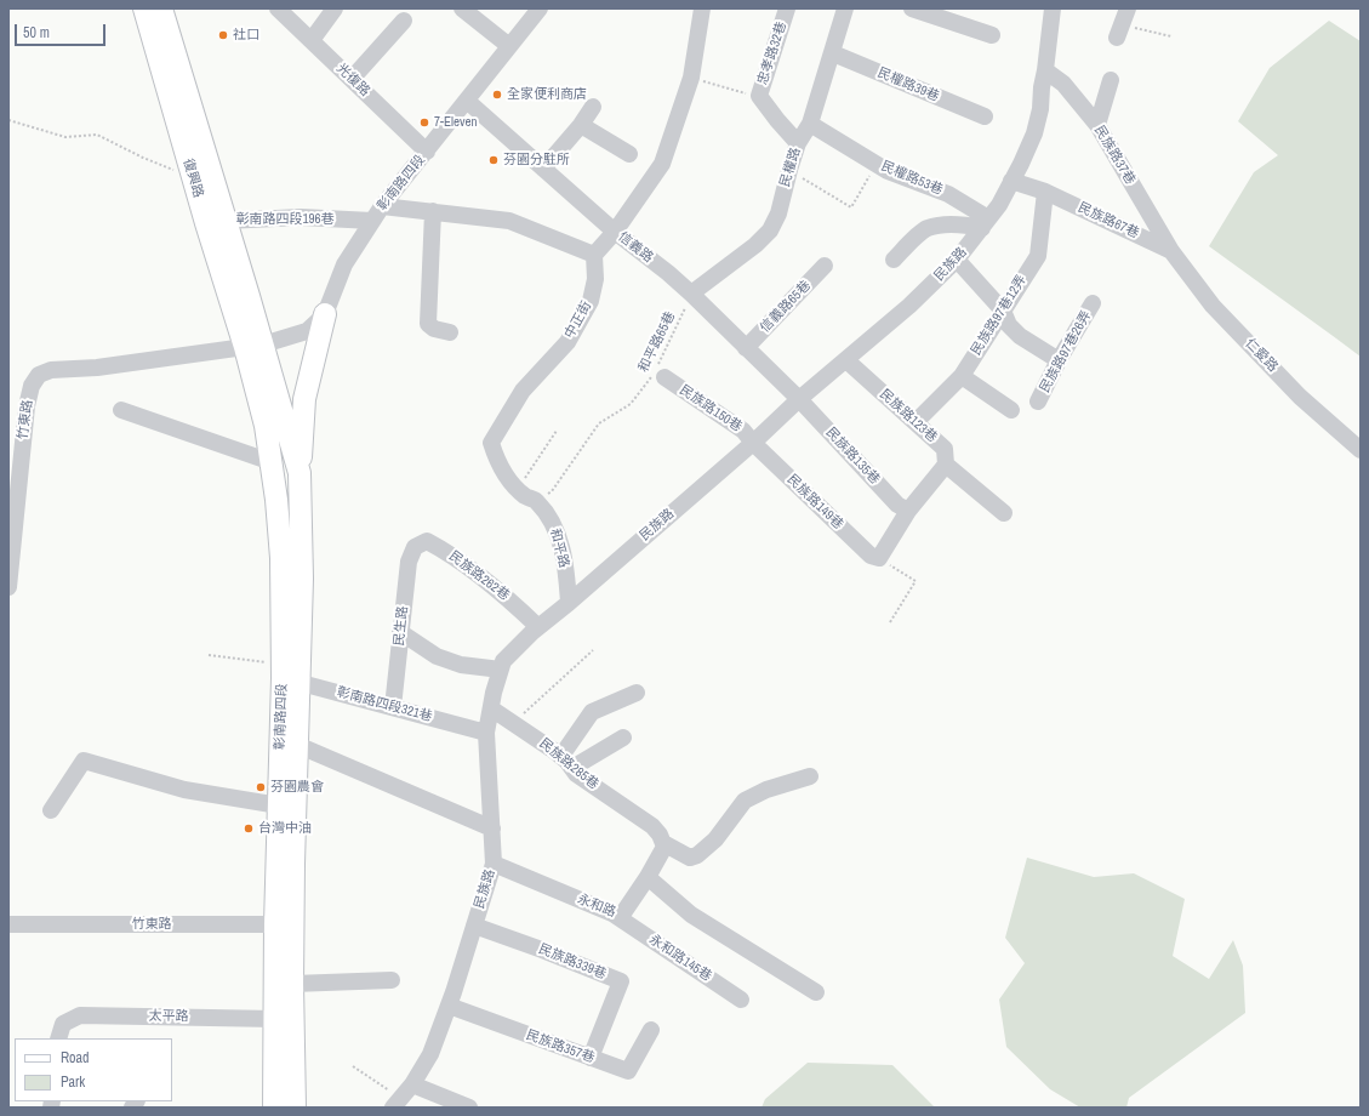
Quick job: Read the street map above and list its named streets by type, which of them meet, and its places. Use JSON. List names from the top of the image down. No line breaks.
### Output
{"streets":{"main road":["復興路","彰南路四段"],"street":["忠孝路32巷","光復路","民權路39巷","民族路37巷","民權路","民權路53巷","彰南路四段196巷","民族路67巷","信義路","民族路","信義路65巷","民族路97巷12弄","中正街","民族路97巷26弄","仁愛路","民族路150巷","民族路123巷","竹東路","民族路135巷","民族路149巷","和平路","民族路262巷","民生路","彰南路四段321巷","民族路285巷","永和路","永和路145巷","民族路339巷","太平路","民族路357巷"],"path":["和平路65巷"]},"crossings":[["忠孝路32巷","民權路"],["光復路","彰南路四段"],["民權路39巷","民權路"],["民族路37巷","民族路67巷"],["民族路37巷","民族路"],["民族路37巷","仁愛路"],["民權路","民權路53巷"],["民權路","信義路"],["民權路","和平路65巷"],["復興路","彰南路四段"],["復興路","彰南路四段196巷"],["復興路","竹東路"],["民權路53巷","民族路"],["彰南路四段","彰南路四段196巷"],["彰南路四段","信義路"],["彰南路四段","竹東路"],["彰南路四段","彰南路四段321巷"],["彰南路四段","太平路"],["民族路67巷","民族路"],["民族路67巷","民族路97巷12弄"],["民族路67巷","仁愛路"],["信義路","民族路"],["信義路","信義路65巷"],["信義路","和平路65巷"],["信義路","民族路135巷"],["民族路","民族路150巷"],["民族路","民族路123巷"],["民族路","民族路135巷"],["民族路","民族路149巷"],["民族路","和平路"],["民族路","民族路262巷"],["民族路","彰南路四段321巷"],["民族路","民族路285巷"],["民族路","永和路"],["民族路","民族路339巷"],["民族路","民族路357巷"],["民族路97巷12弄","民族路123巷"],["中正街","和平路65巷"],["中正街","和平路"],["和平路65巷","民族路150巷"],["和平路65巷","和平路"],["民族路150巷","民族路149巷"],["民族路262巷","民生路"],["民生路","彰南路四段321巷"],["民族路285巷","永和路"],["永和路","永和路145巷"],["民族路339巷","民族路357巷"]],"places":["社口","全家便利商店","7-Eleven","芬園分駐所","芬園農會","台灣中油"],"legend":["Road","Park"],"scale_bar":"50 m"}
